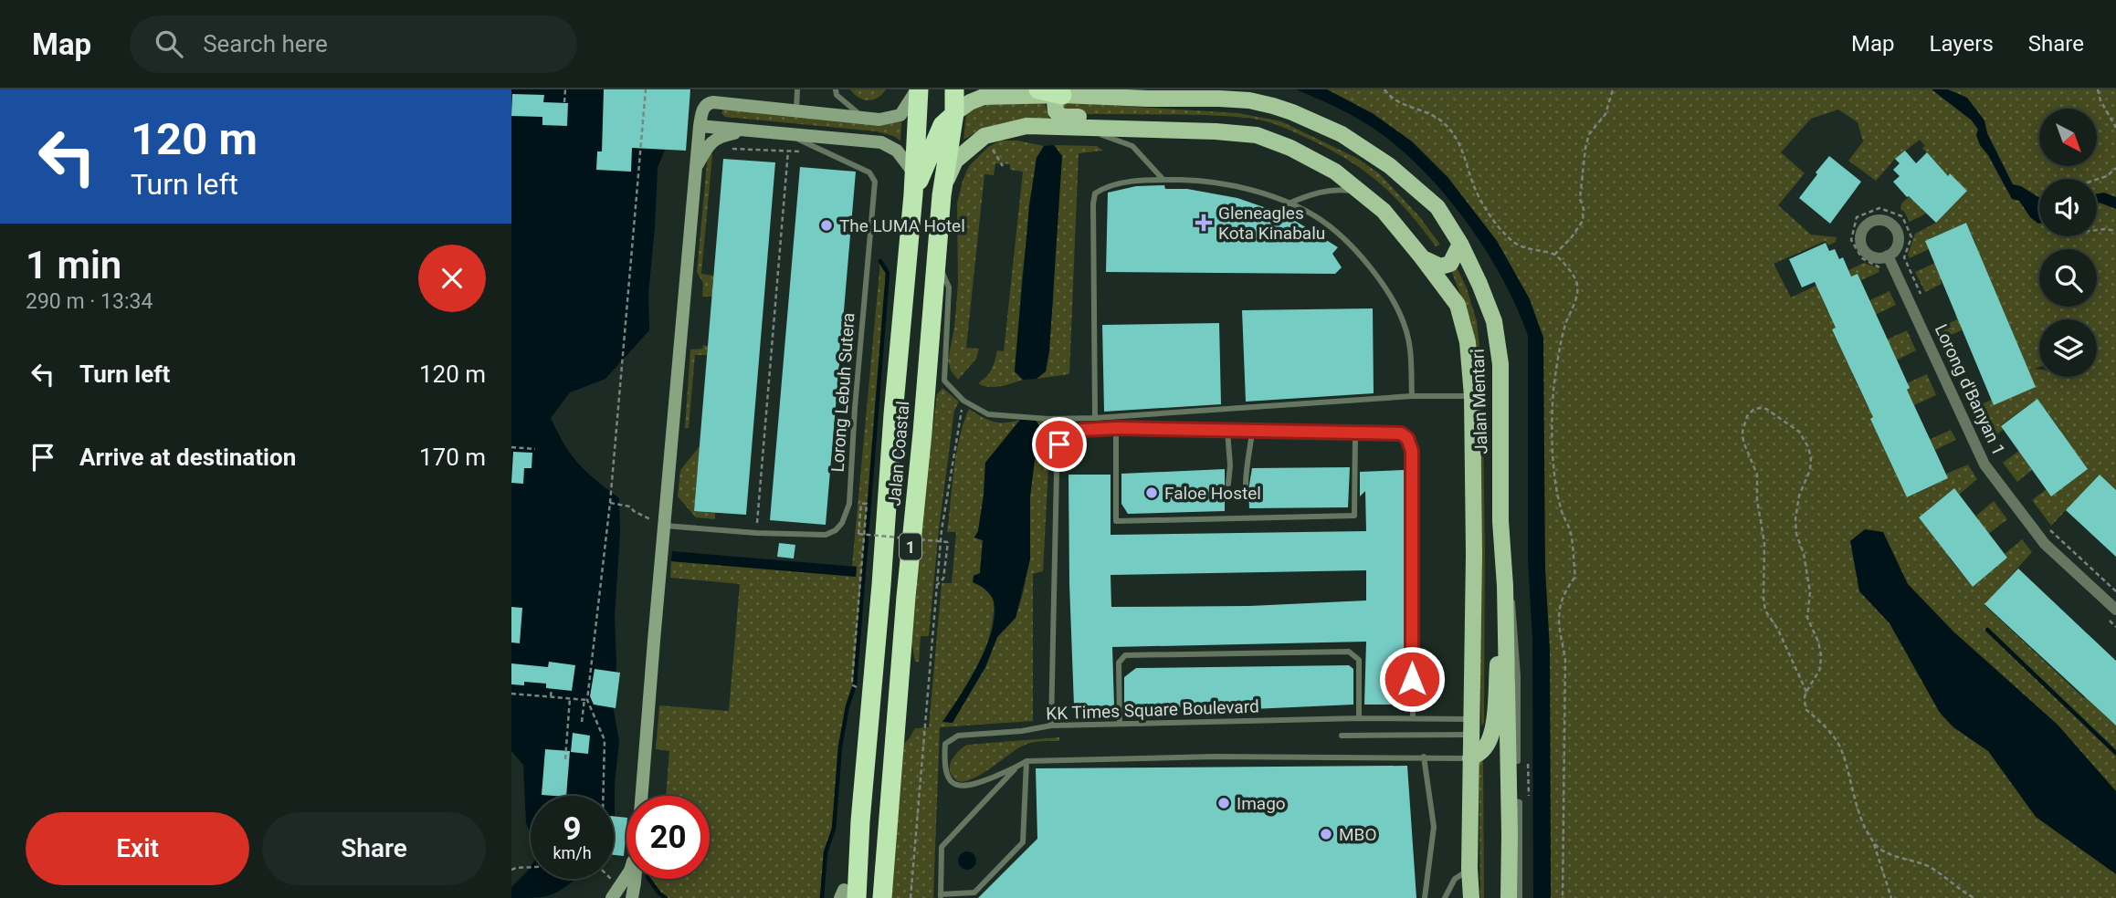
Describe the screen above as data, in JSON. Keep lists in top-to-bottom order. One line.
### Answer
{"streets":{"highway":["Jalan Coastal","1"],"main road":["Jalan Mentari"],"street":["Lorong d'Banyan 1"],"lane":["Lorong Lebuh Sutera","KK Times Square Boulevard"]},"crossings":[["Jalan Mentari","Jalan Coastal"],["Jalan Mentari","KK Times Square Boulevard"]],"places":{"health":["Gleneagles Kota Kinabalu"],"other":["The LUMA Hotel","Faloe Hostel","Imago","MBO"]},"north":"bottom right","page":{"header":"Map","search":"Search here","nav":["Map","Layers","Share"],"turn":["120 m","Turn left"],"heading":["1 min","290 m · 13:34"],"list":[{"name":"Turn left","value":"120 m"},{"name":"Arrive at destination","value":"170 m"}],"speed":"9 km/h","limit":"20","buttons":["Exit","Share"]}}
